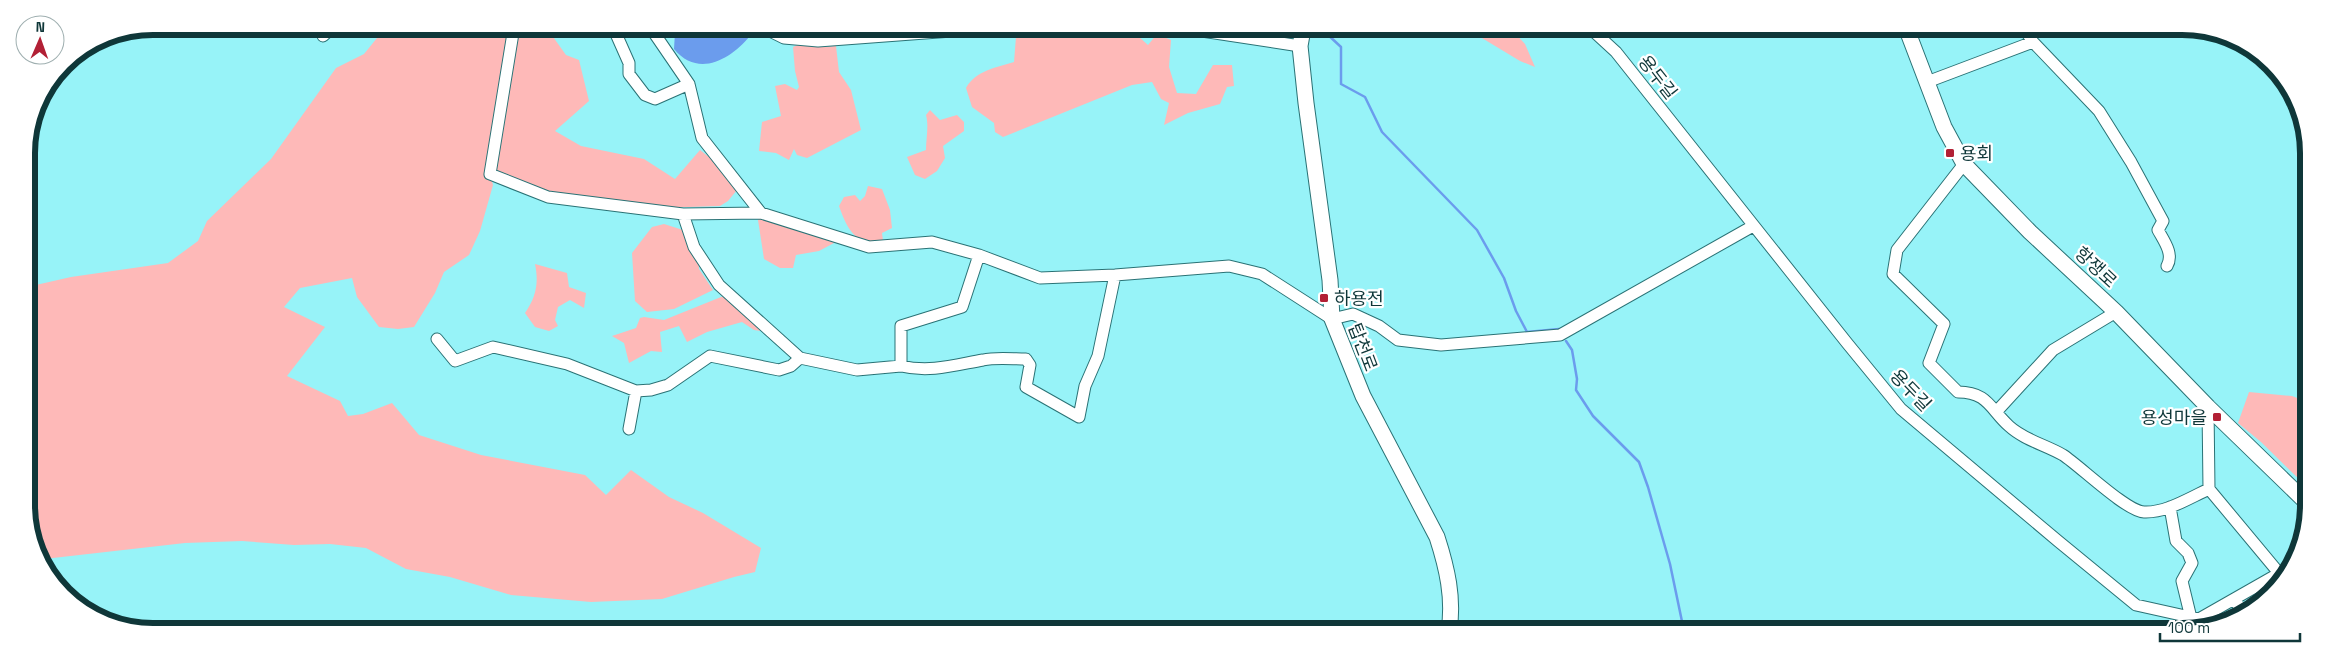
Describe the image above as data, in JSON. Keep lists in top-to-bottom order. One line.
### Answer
{"streets":{"street":["용두길","항쟁로","탑천로"]},"places":{"transit":["용회","하용전","용성마을"]},"scale_bar":"100 m","north":"top"}
